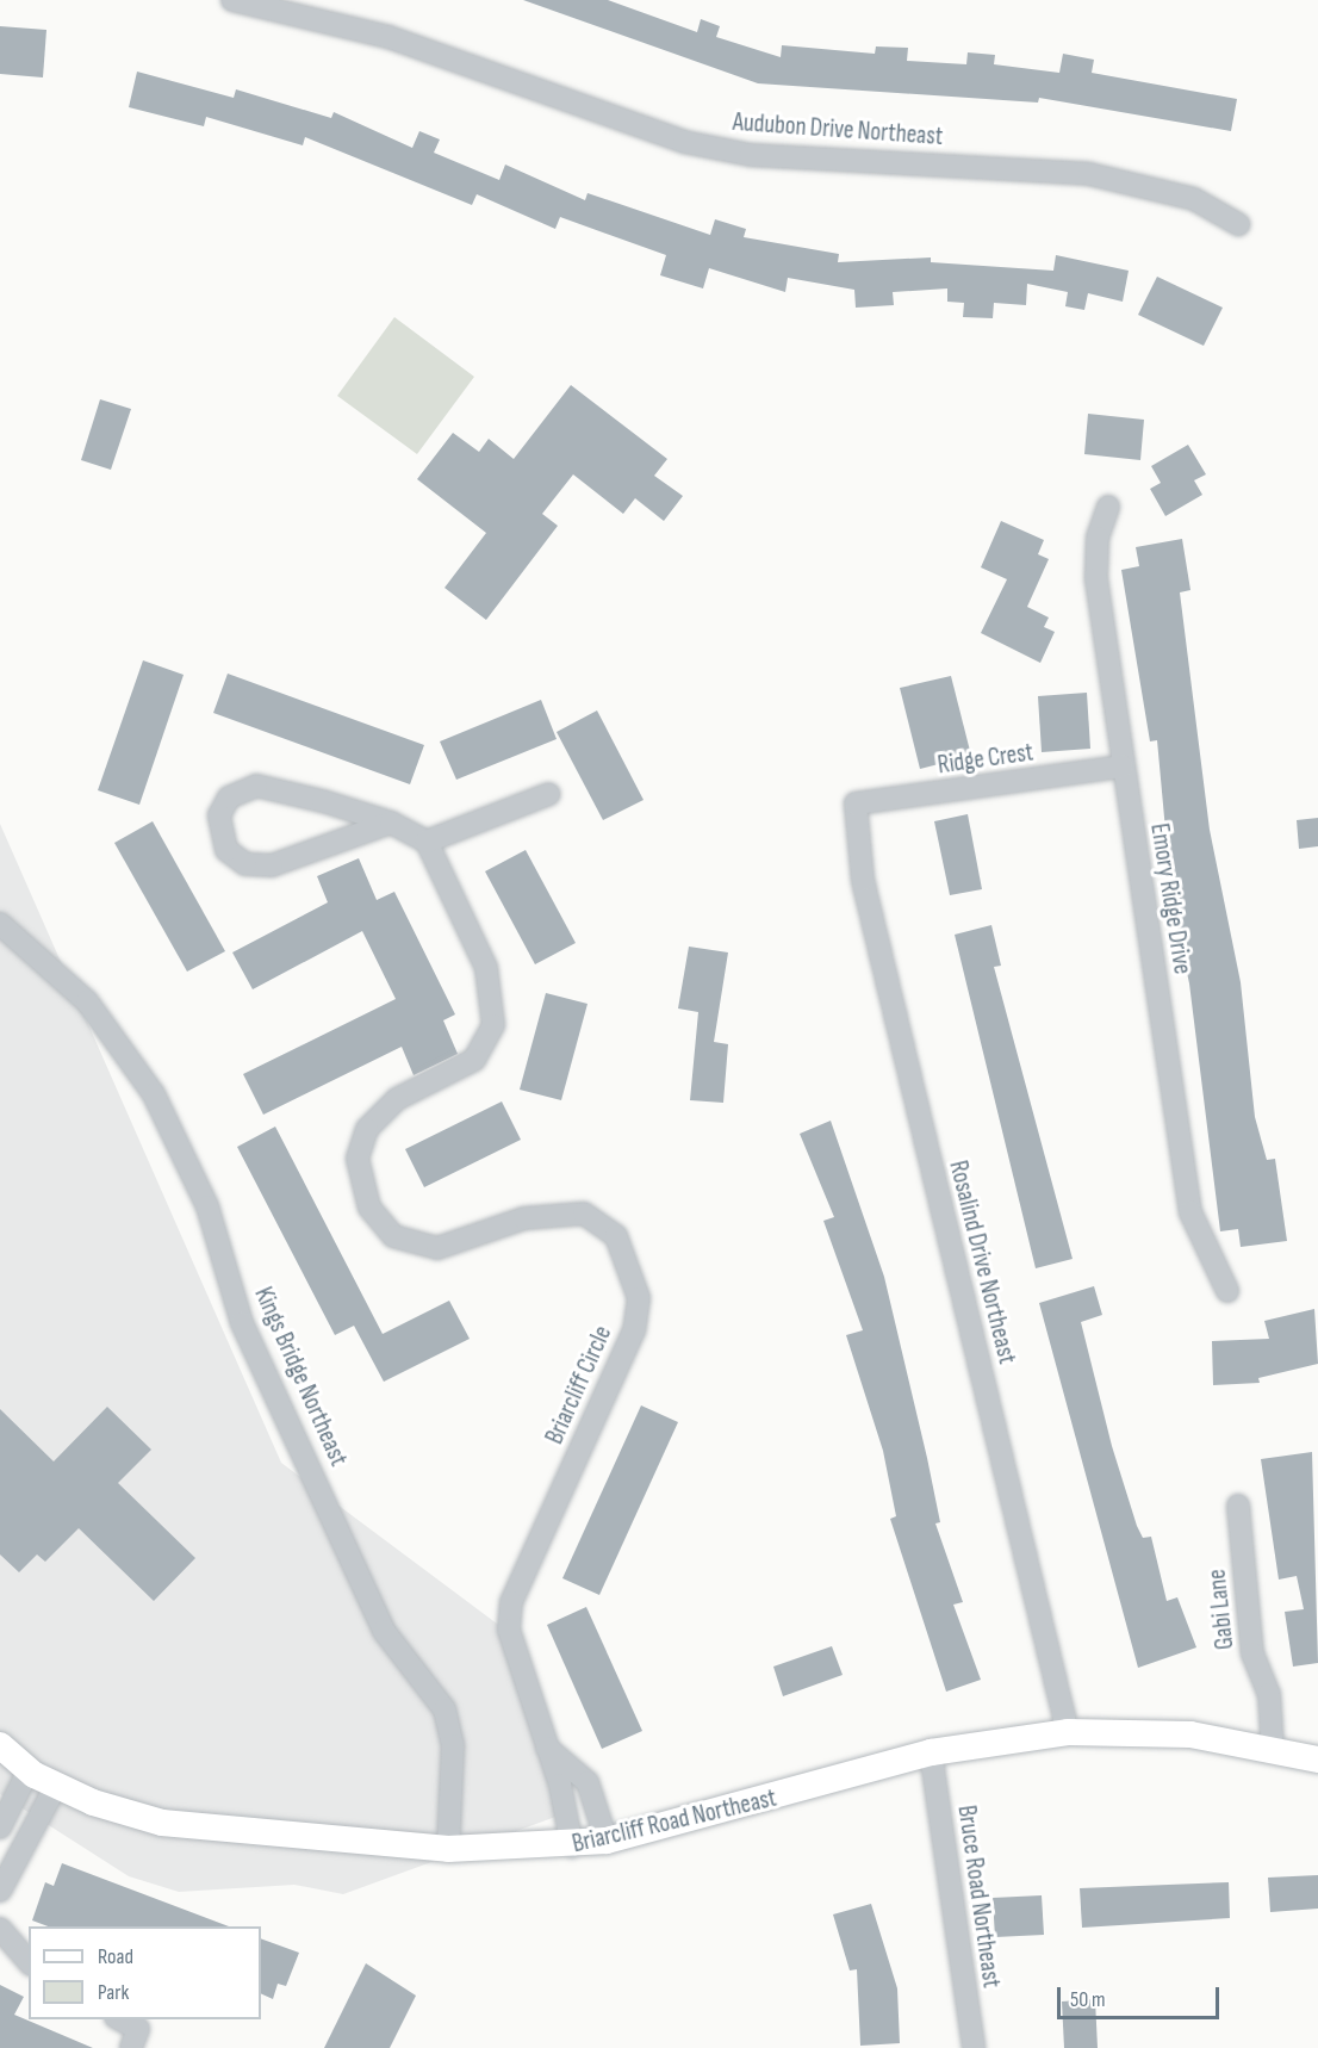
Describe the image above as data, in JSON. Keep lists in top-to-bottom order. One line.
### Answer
{"streets":{"main road":["Briarcliff Road Northeast"],"street":["Audubon Drive Northeast","Ridge Crest","Emory Ridge Drive","Rosalind Drive Northeast","Kings Bridge Northeast","Briarcliff Circle","Gabi Lane","Bruce Road Northeast"]},"crossings":[["Ridge Crest","Emory Ridge Drive"],["Ridge Crest","Rosalind Drive Northeast"],["Rosalind Drive Northeast","Briarcliff Road Northeast"],["Kings Bridge Northeast","Briarcliff Road Northeast"],["Briarcliff Circle","Briarcliff Road Northeast"],["Gabi Lane","Briarcliff Road Northeast"],["Briarcliff Road Northeast","Bruce Road Northeast"]],"legend":["Road","Park"],"scale_bar":"50 m"}
